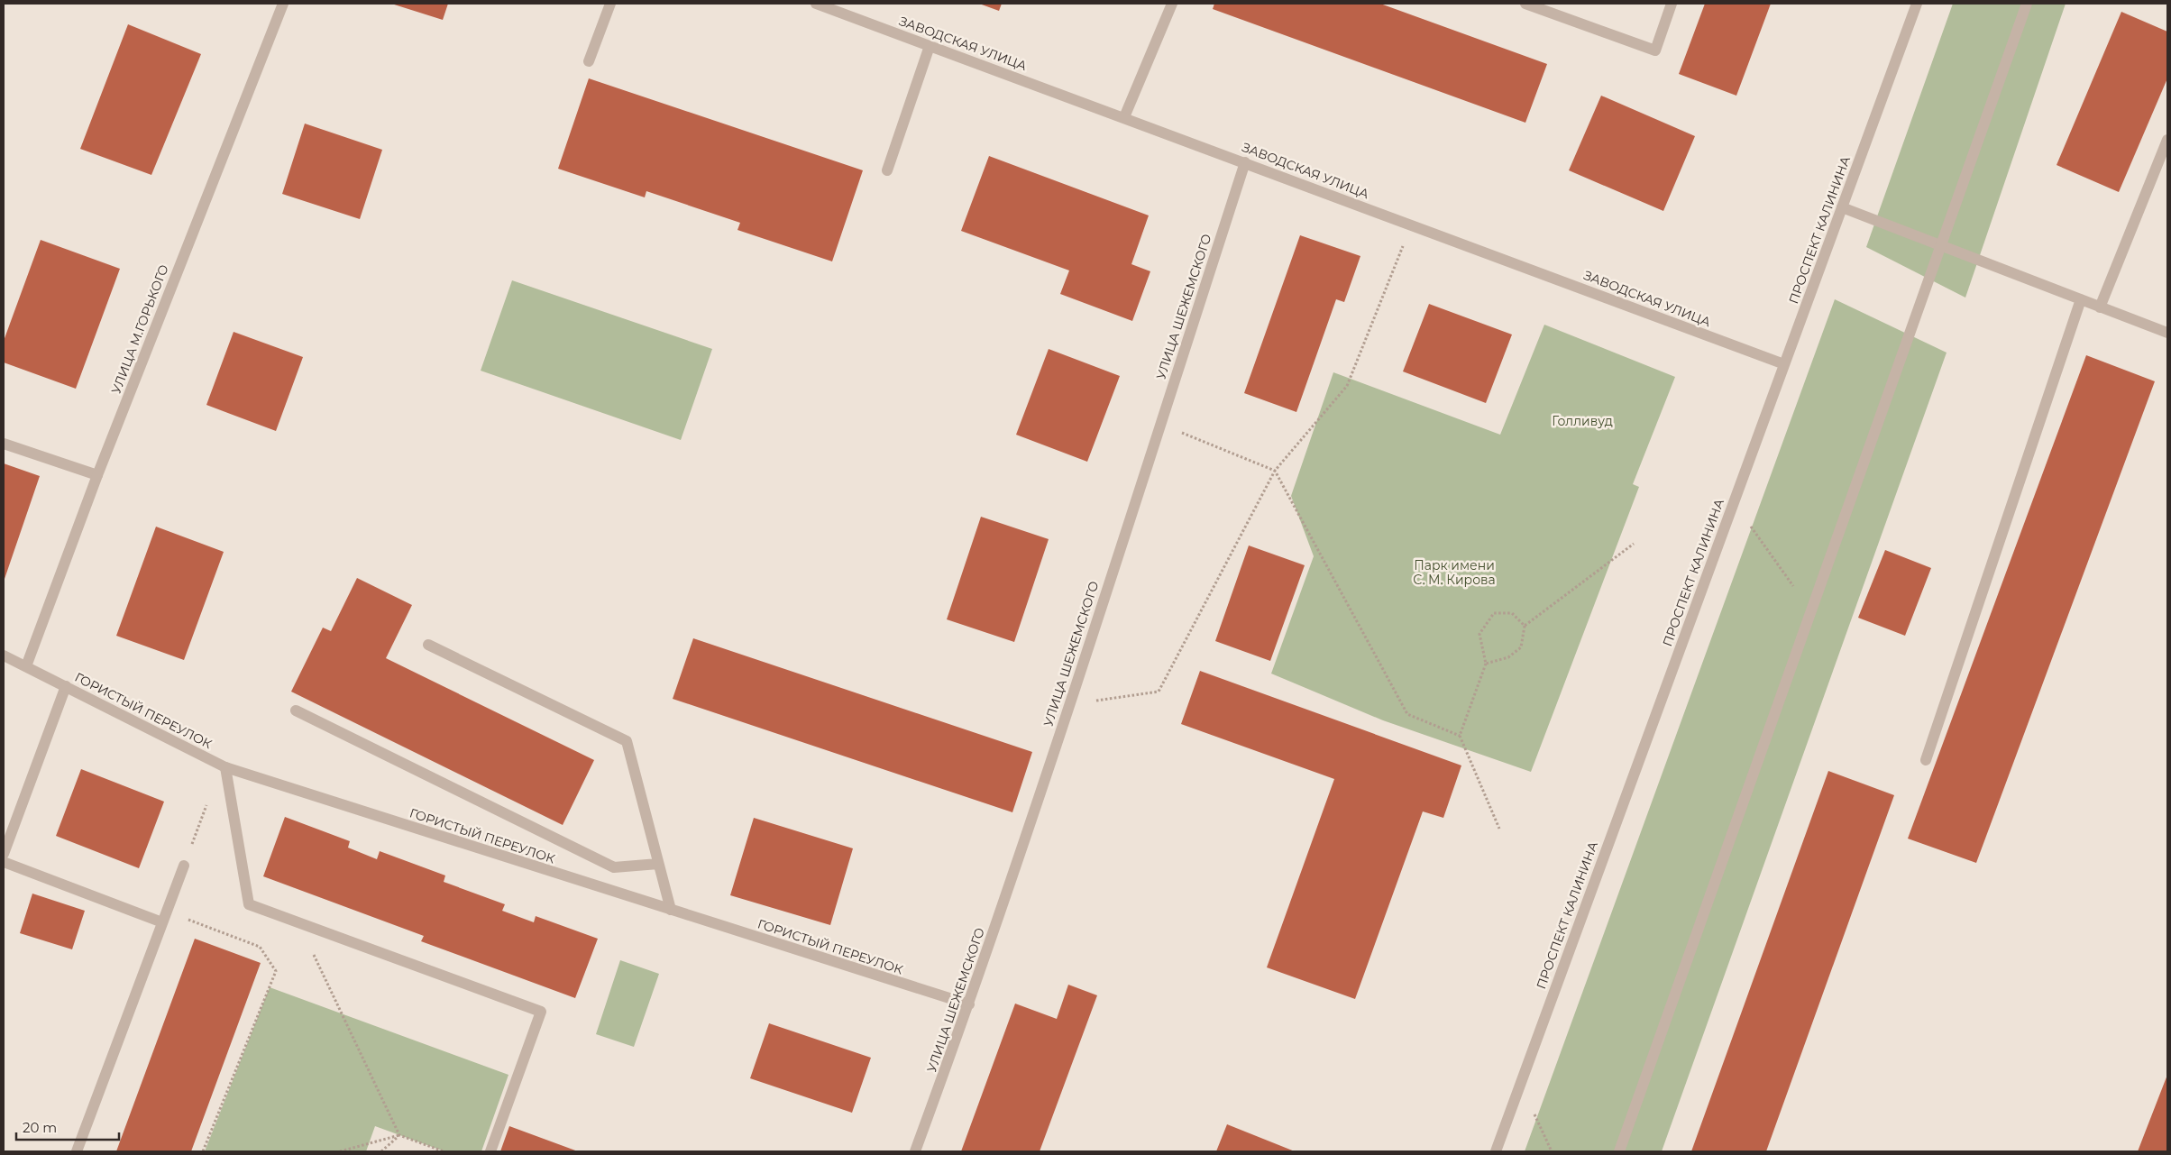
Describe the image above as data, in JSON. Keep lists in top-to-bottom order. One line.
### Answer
{"streets":{"street":["ЗАВОДСКАЯ УЛИЦА","ПРОСПЕКТ КАЛИНИНА","УЛИЦА ШЕЖЕМСКОГО","УЛИЦА М.ГОРЬКОГО","ГОРИСТЫЙ ПЕРЕУЛОК"]},"crossings":[["ЗАВОДСКАЯ УЛИЦА","ПРОСПЕКТ КАЛИНИНА"],["ЗАВОДСКАЯ УЛИЦА","УЛИЦА ШЕЖЕМСКОГО"],["УЛИЦА ШЕЖЕМСКОГО","ГОРИСТЫЙ ПЕРЕУЛОК"],["УЛИЦА М.ГОРЬКОГО","ГОРИСТЫЙ ПЕРЕУЛОК"]],"parks":["Голливуд","Парк имени С. М. Кирова"],"scale_bar":"20 m"}
